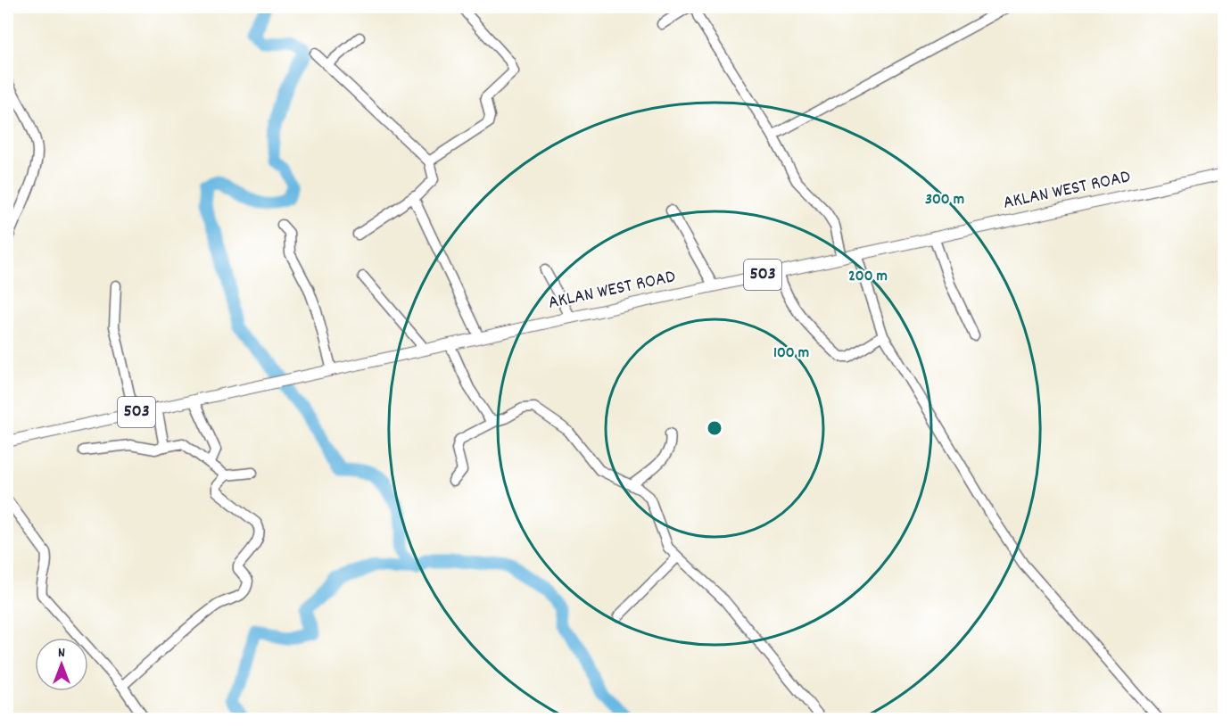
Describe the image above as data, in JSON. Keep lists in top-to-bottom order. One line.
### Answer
{"streets":{"main road":["AKLAN WEST ROAD","503"]},"north":"top","rings":["300 m","200 m","100 m"]}
